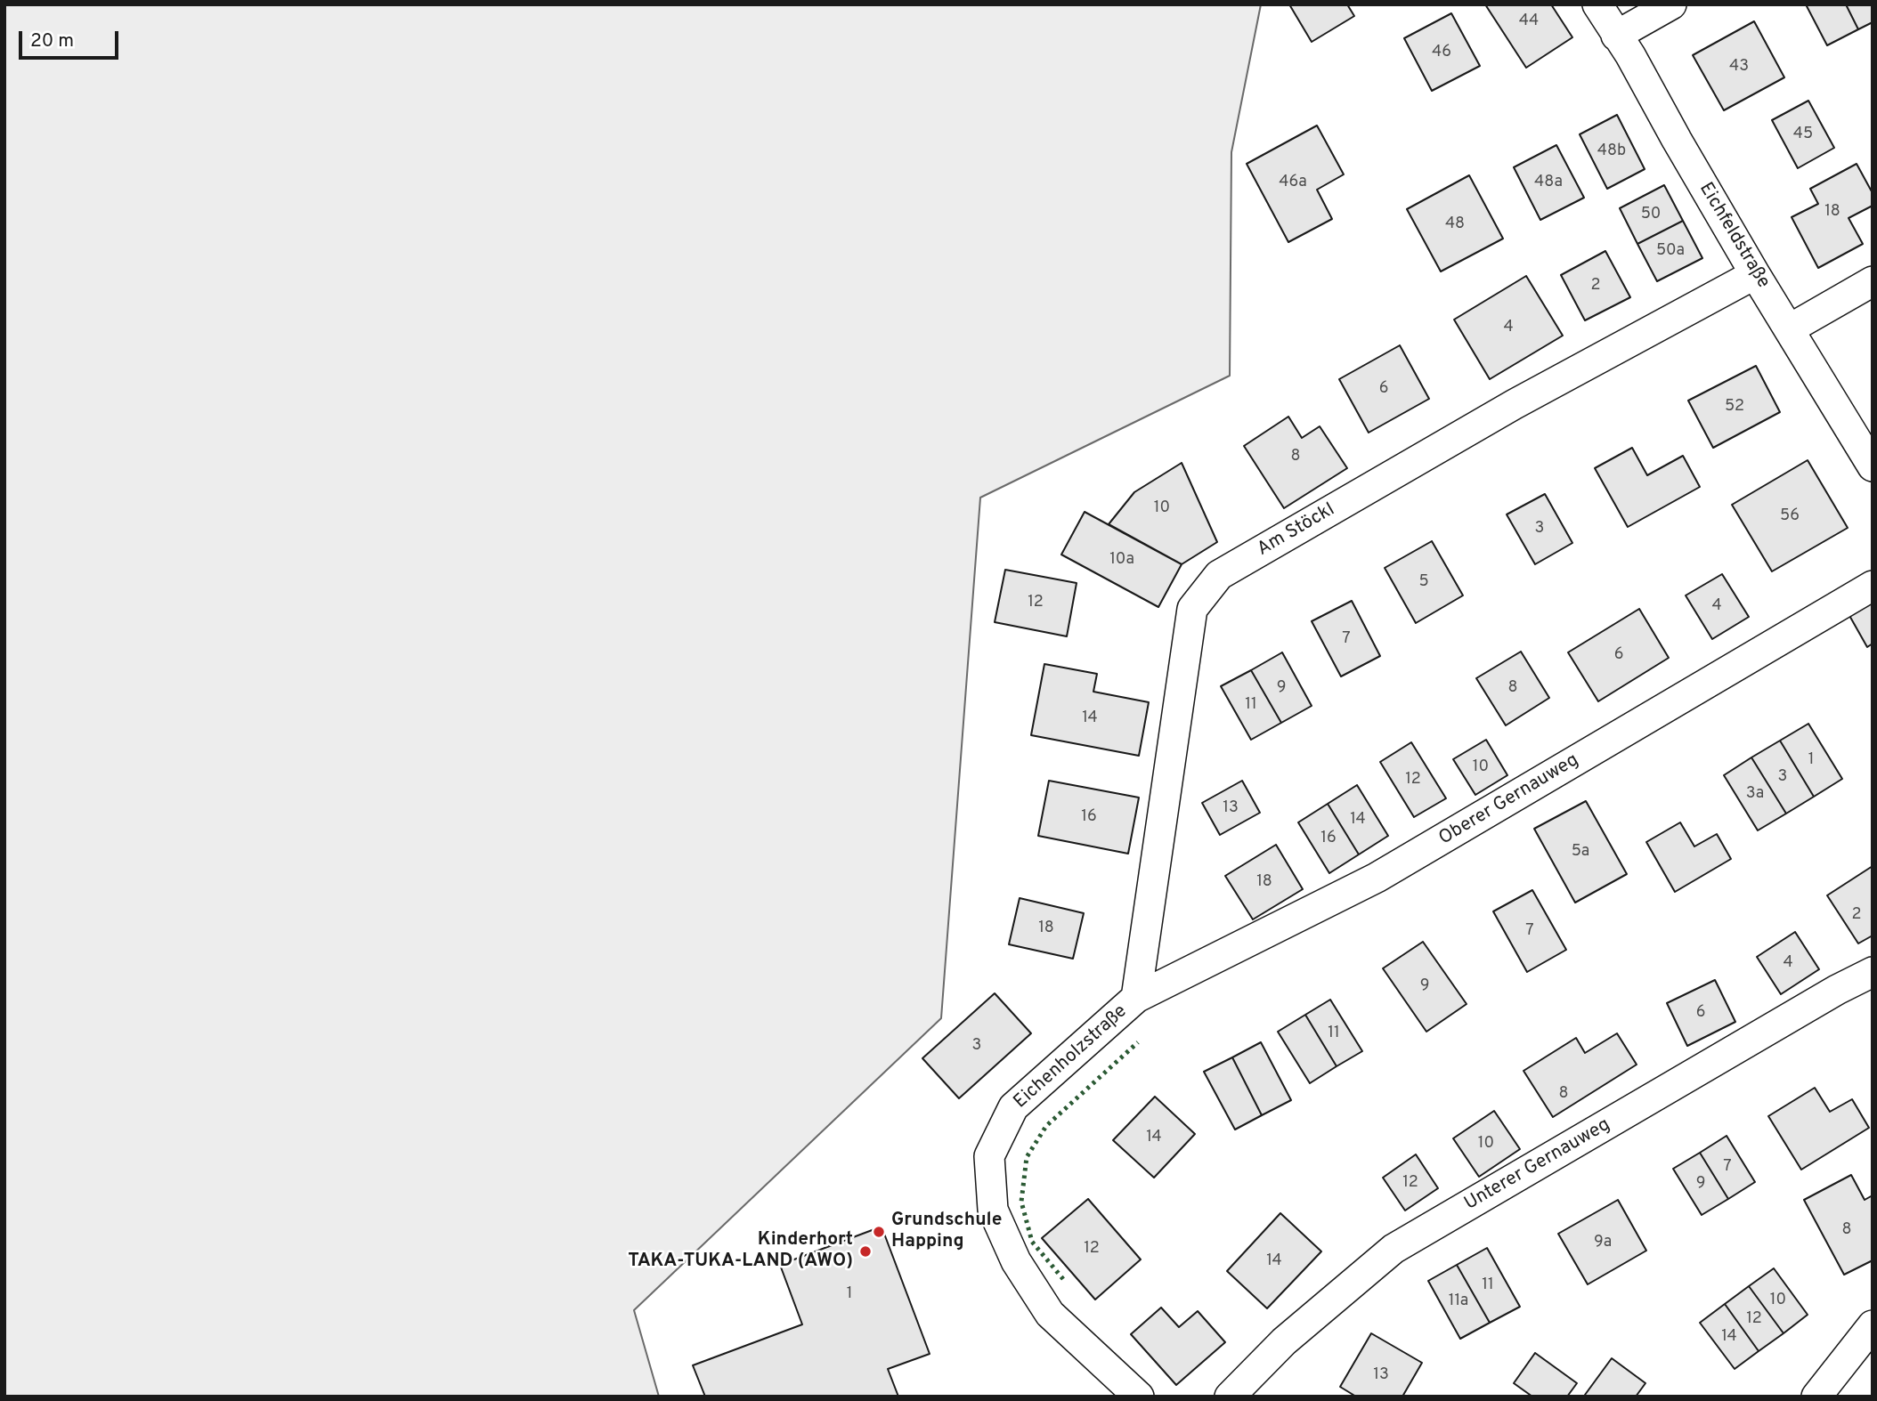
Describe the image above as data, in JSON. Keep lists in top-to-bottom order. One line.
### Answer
{"streets":{"street":["Eichfeldstraße","Am Stöckl","Oberer Gernauweg","Eichenholzstraße","Unterer Gernauweg"]},"crossings":[["Eichfeldstraße","Am Stöckl"],["Am Stöckl","Oberer Gernauweg"],["Am Stöckl","Eichenholzstraße"],["Oberer Gernauweg","Eichenholzstraße"]],"places":["Grundschule Happing","Kinderhort TAKA-TUKA-LAND (AWO)"],"house_numbers":["44","46","43","45","48b","46a","48a","18","50","48","50a","2","4","6","52","8","10","56","3","10a","5","12","4","7","6","9","8","11","14","1","10","3","12","3a","13","16","14","16","5a","18","2","18","7","4","9","6","11","3","8","14","10","7","12","9","8","9a","12","14","11","1","10","11a","12","14","13"],"scale_bar":"20 m"}
